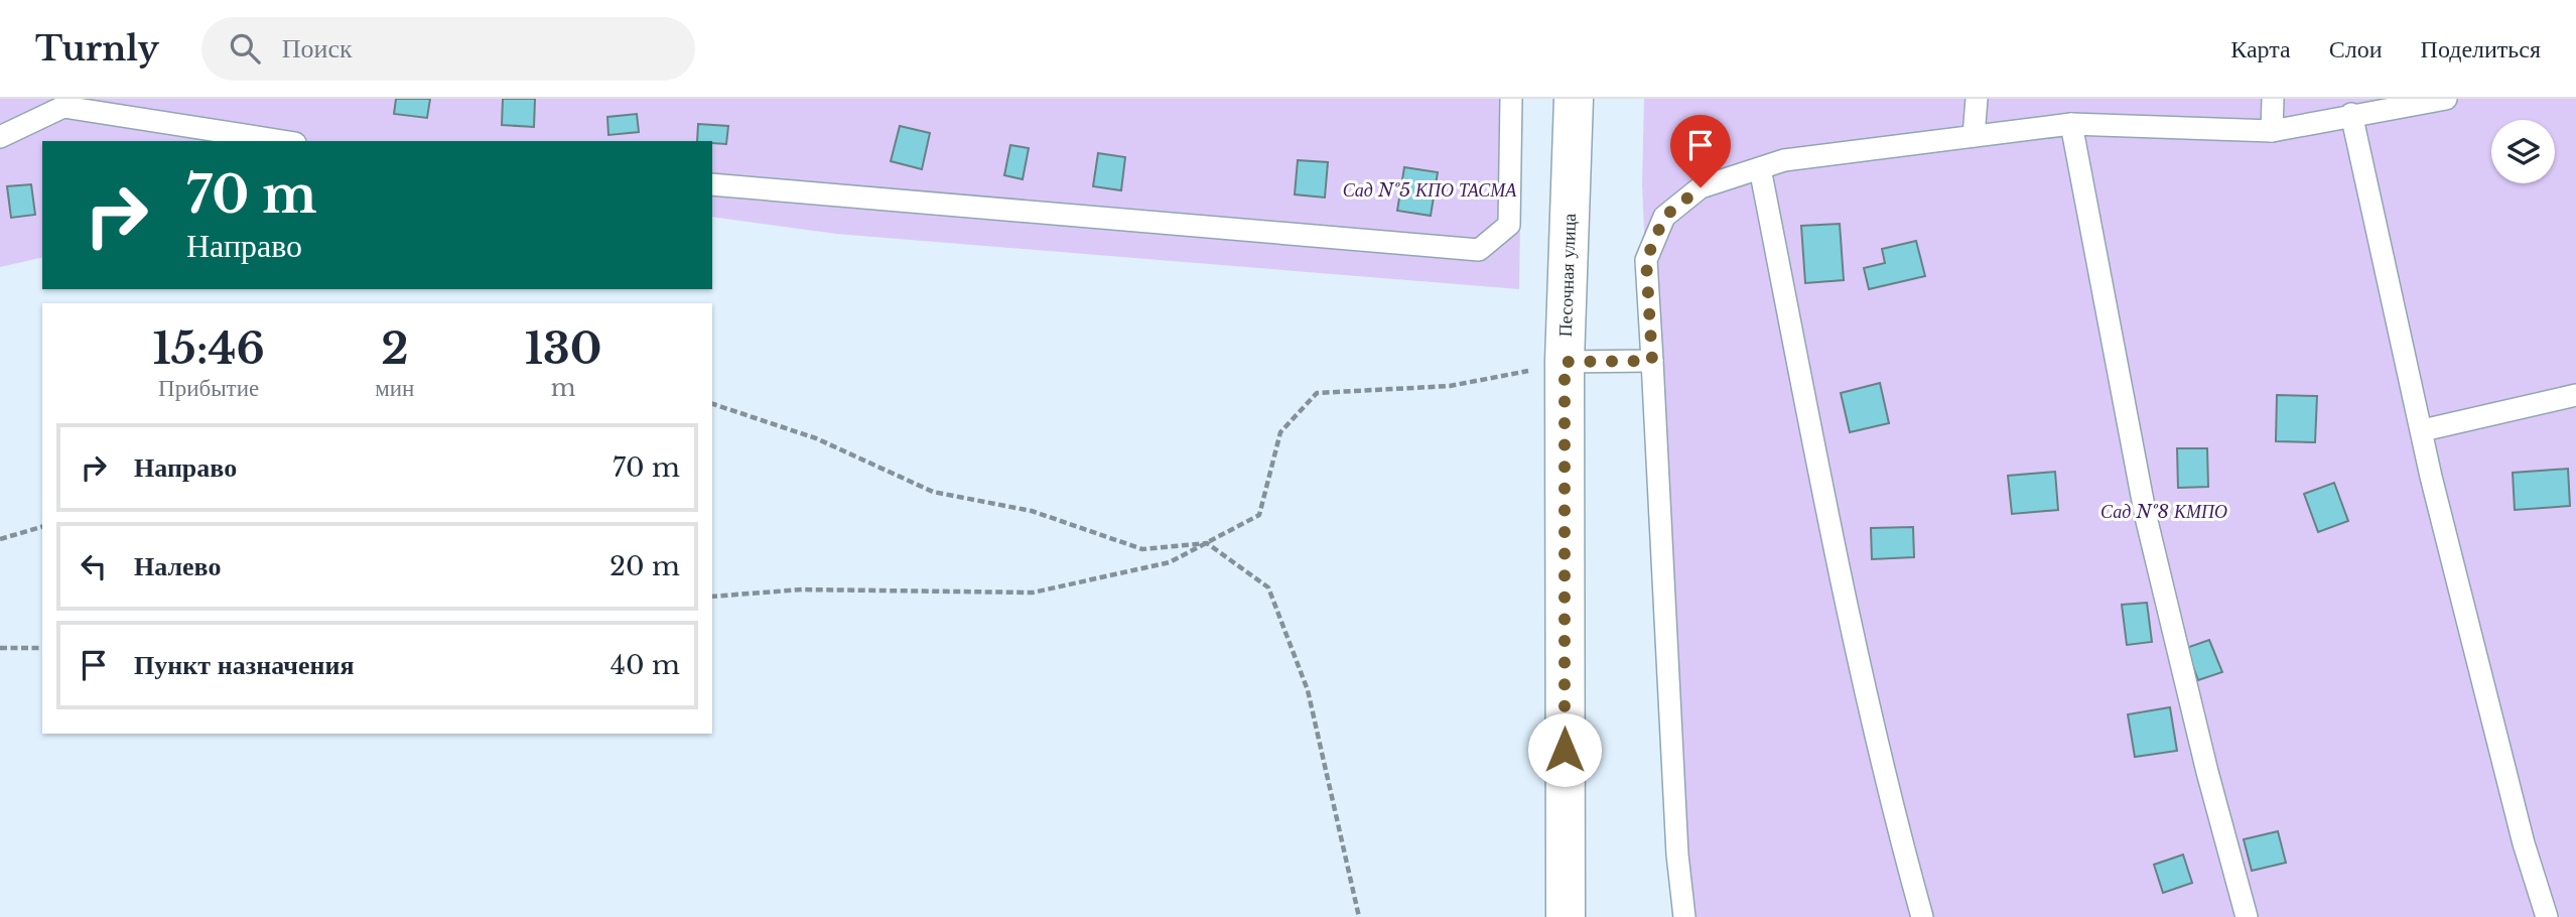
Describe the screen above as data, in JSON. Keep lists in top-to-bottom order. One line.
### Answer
{"streets":{"main road":["Песочная улица"]},"parks":["Сад №5 КПО ТАСМА","Сад №8 КМПО"],"page":{"header":"Turnly","search":"Поиск","nav":["Карта","Слои","Поделиться"],"turn":["70 m","Направо"],"eta":["15:46","Прибытие","2","мин","130","m"],"list":[{"name":"Направо","value":"70 m"},{"name":"Налево","value":"20 m"},{"name":"Пункт назначения","value":"40 m"}]}}
